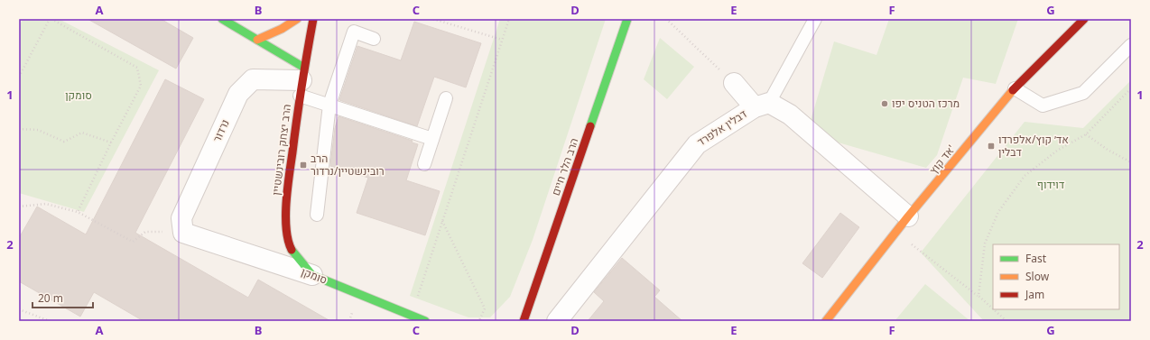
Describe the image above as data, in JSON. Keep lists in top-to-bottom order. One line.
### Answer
{"streets":{"main road":["הרב יצחק רובינשטיין","אד קוץ'","הרב הלר חיים","סומקן"],"street":["דבלין אלפרד","נרדור"]},"crossings":[["נרדור","הרב יצחק רובינשטיין"],["נרדור","סומקן"],["הרב יצחק רובינשטיין","סומקן"]],"parks":["סומקן","דוידוף"],"places":{"other":["מרכז הטניס יפו"],"transit":["אד׳ קוץ/אלפרדו דבלין","הרב רובינשטיין/נרדור"]},"legend":["Fast","Slow","Jam"],"scale_bar":"20 m","grid":{"columns":["A","B","C","D","E","F","G"],"rows":["1","2"]}}
